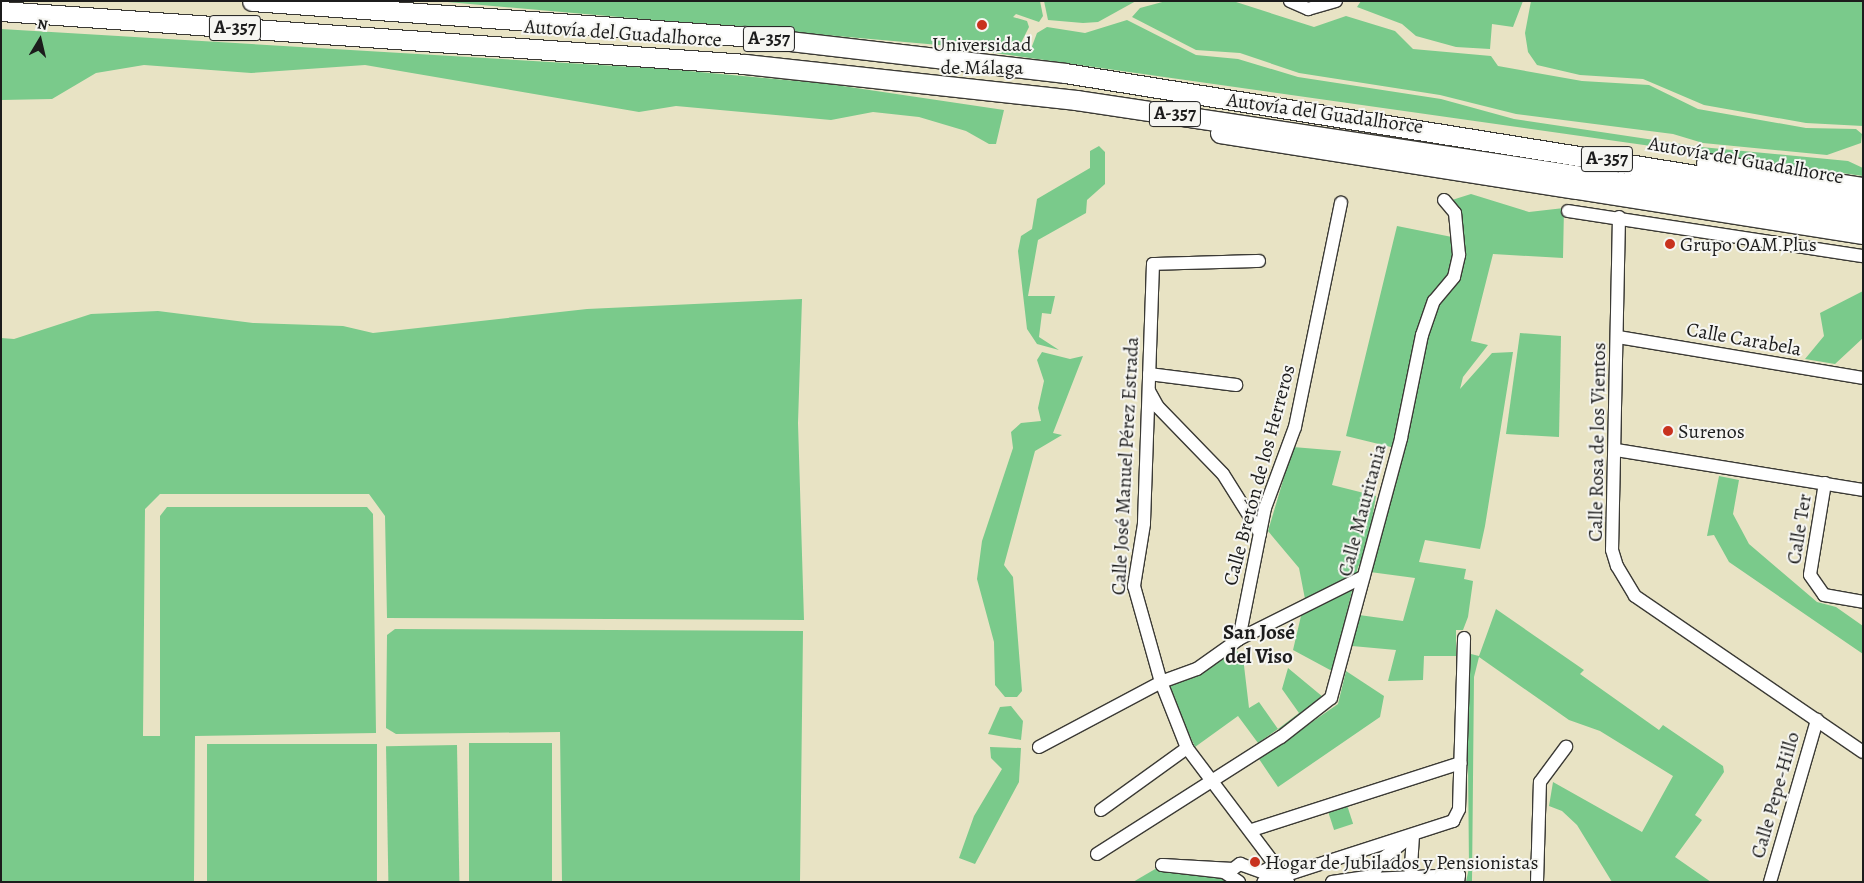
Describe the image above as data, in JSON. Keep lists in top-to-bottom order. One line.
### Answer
{"streets":{"highway":["A-357","Autovía del Guadalhorce"],"street":["Calle Carabela","Calle Rosa de los Vientos","Calle José Manuel Pérez Estrada","Calle Bretón de los Herreros","Calle Mauritania","Calle Ter","Calle Pepe-Hillo"]},"crossings":[["Calle Carabela","Calle Rosa de los Vientos"],["Calle Rosa de los Vientos","Calle Pepe-Hillo"],["Calle José Manuel Pérez Estrada","Calle Mauritania"]],"districts":["San José del Viso"],"places":["Universidad de Málaga","Grupo OAM Plus","Surenos","Hogar de Jubilados y Pensionistas"],"north":"top"}
